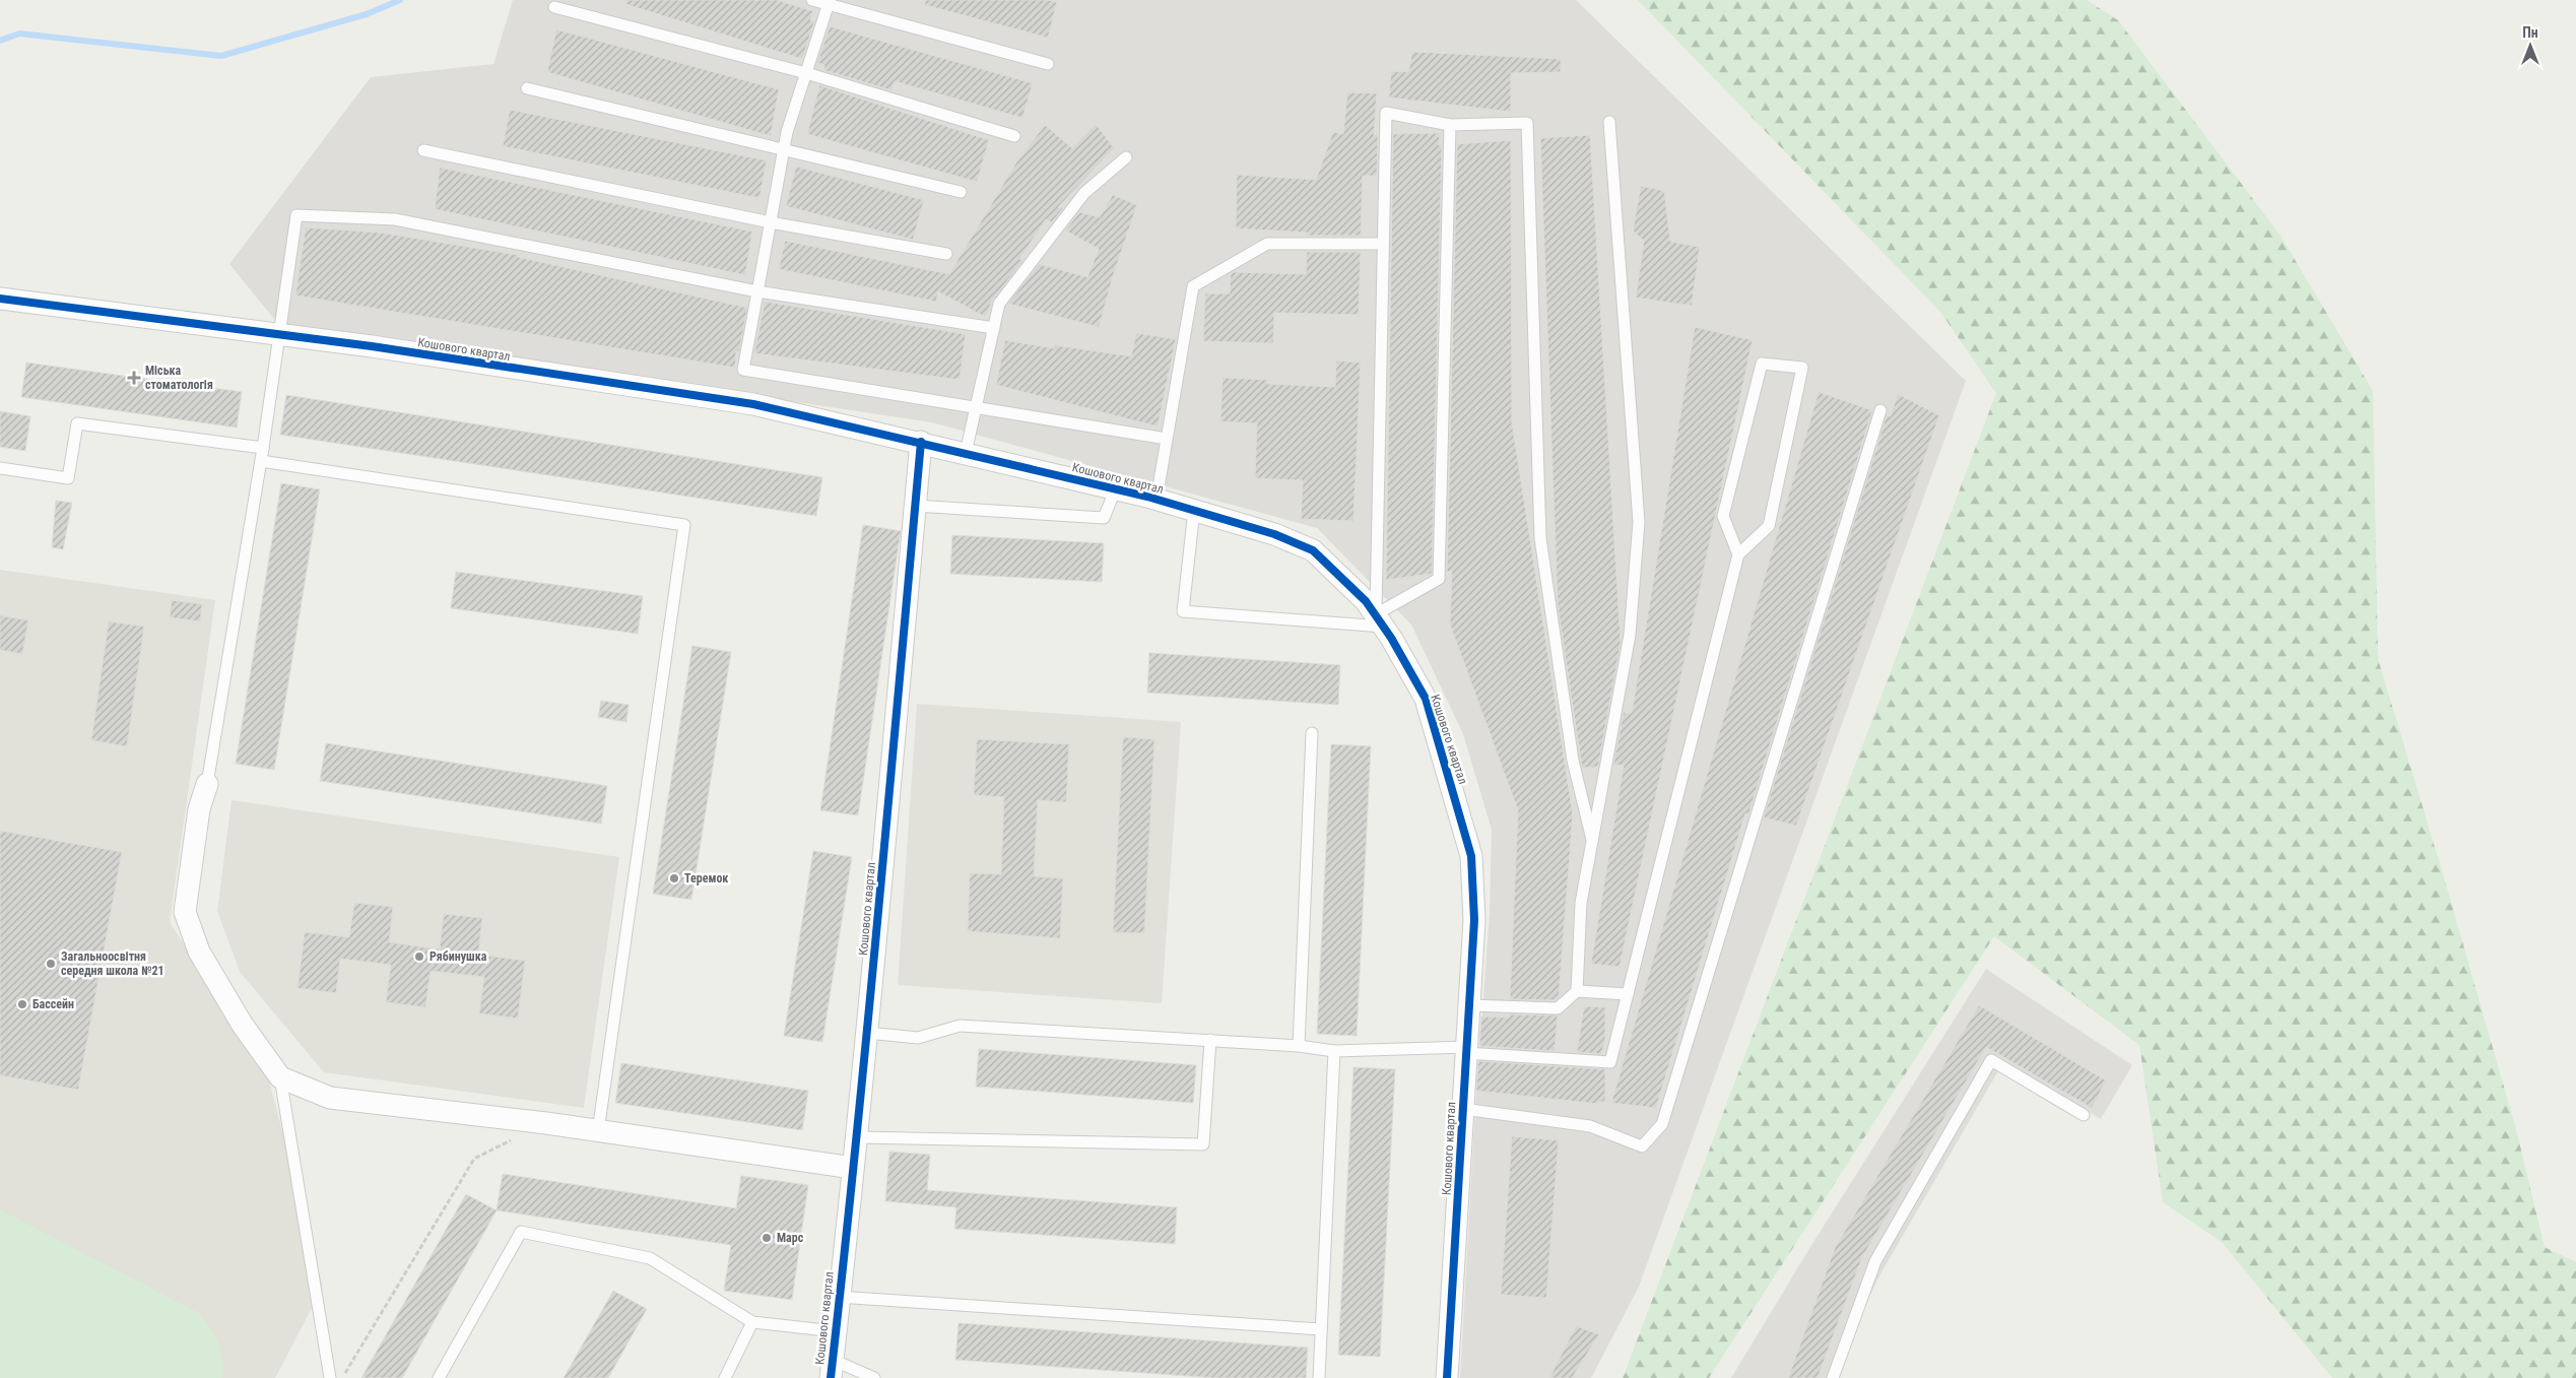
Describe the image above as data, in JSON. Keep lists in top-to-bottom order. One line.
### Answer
{"streets":{"street":["Кошового квартал"]},"places":{"health":["Міська стоматологія"],"other":["Теремок","Рябинушка","Загальноосвітня середня школа №21","Бассейн","Марс"]},"north":"top"}
